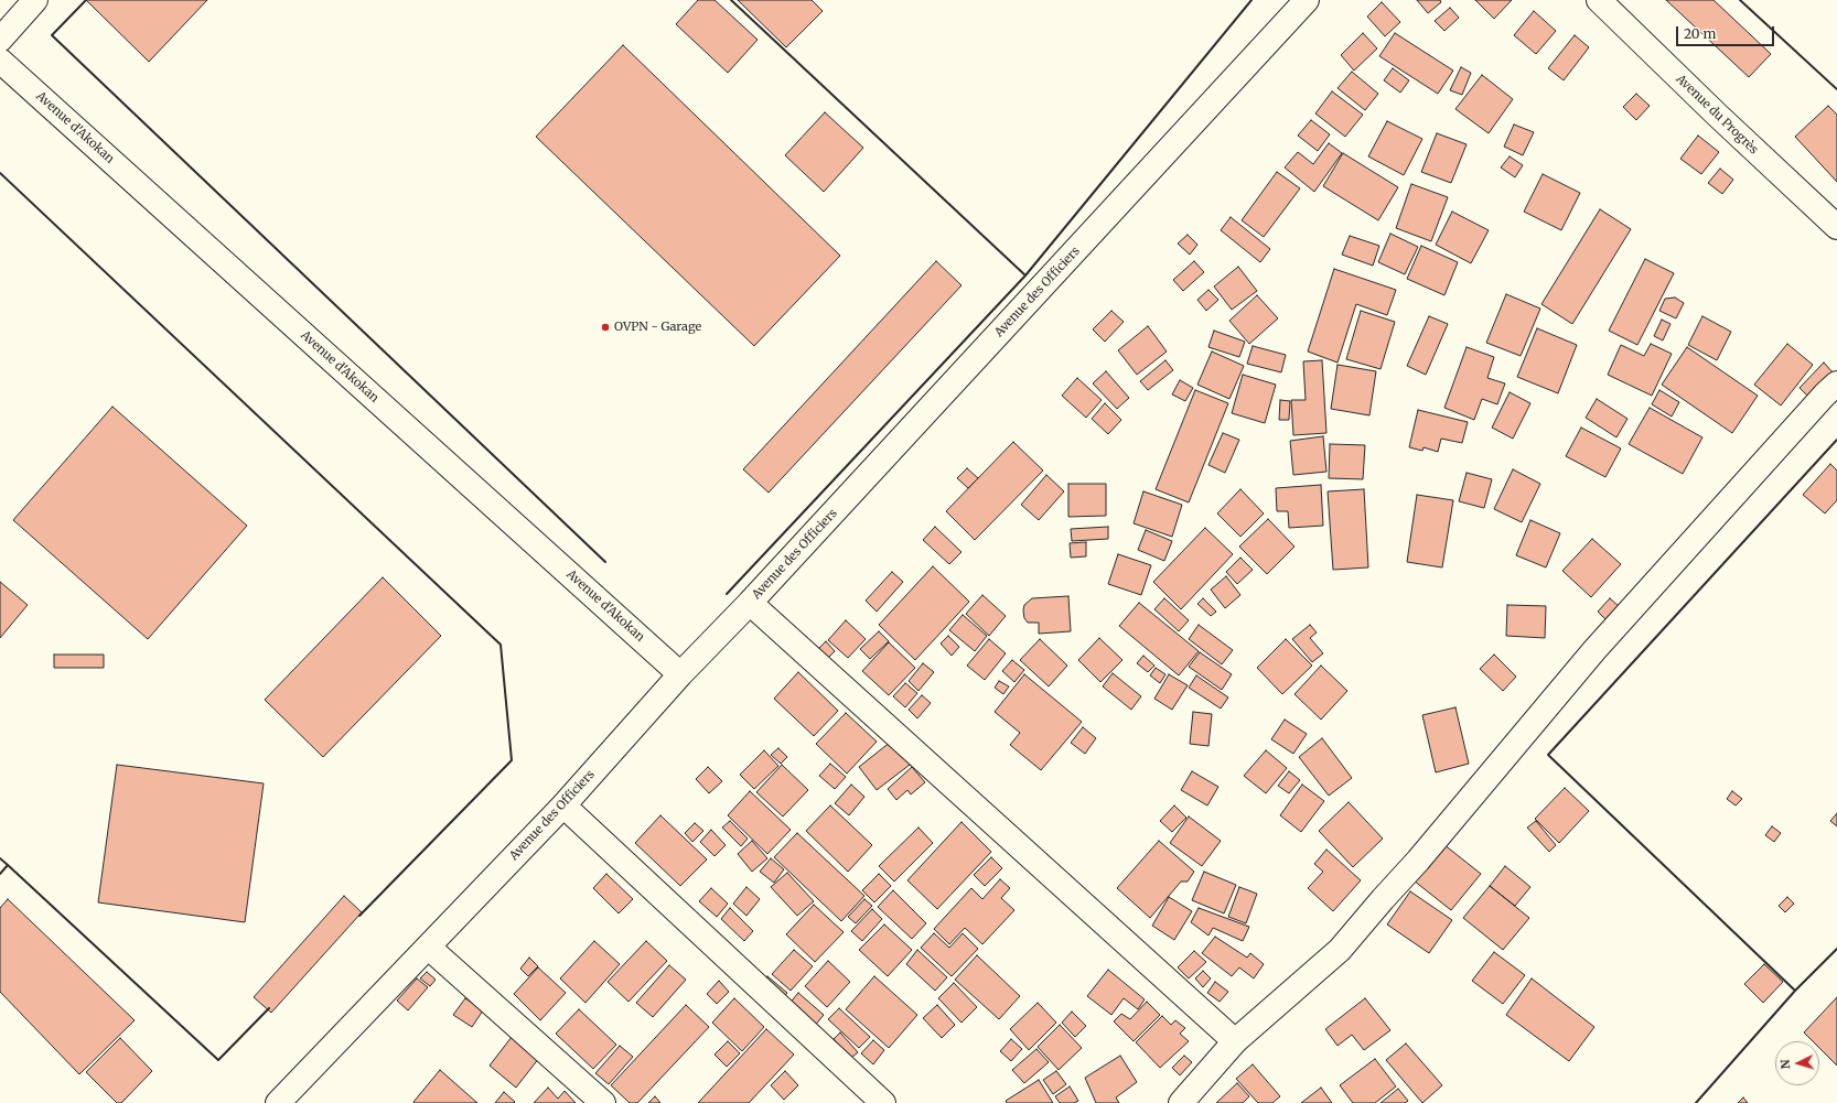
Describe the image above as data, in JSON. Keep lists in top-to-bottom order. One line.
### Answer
{"streets":{"street":["Avenue du Progrès","Avenue d'Akokan","Avenue des Officiers"]},"crossings":[["Avenue d'Akokan","Avenue des Officiers"]],"places":["OVPN - Garage"],"scale_bar":"20 m","north":"left"}
